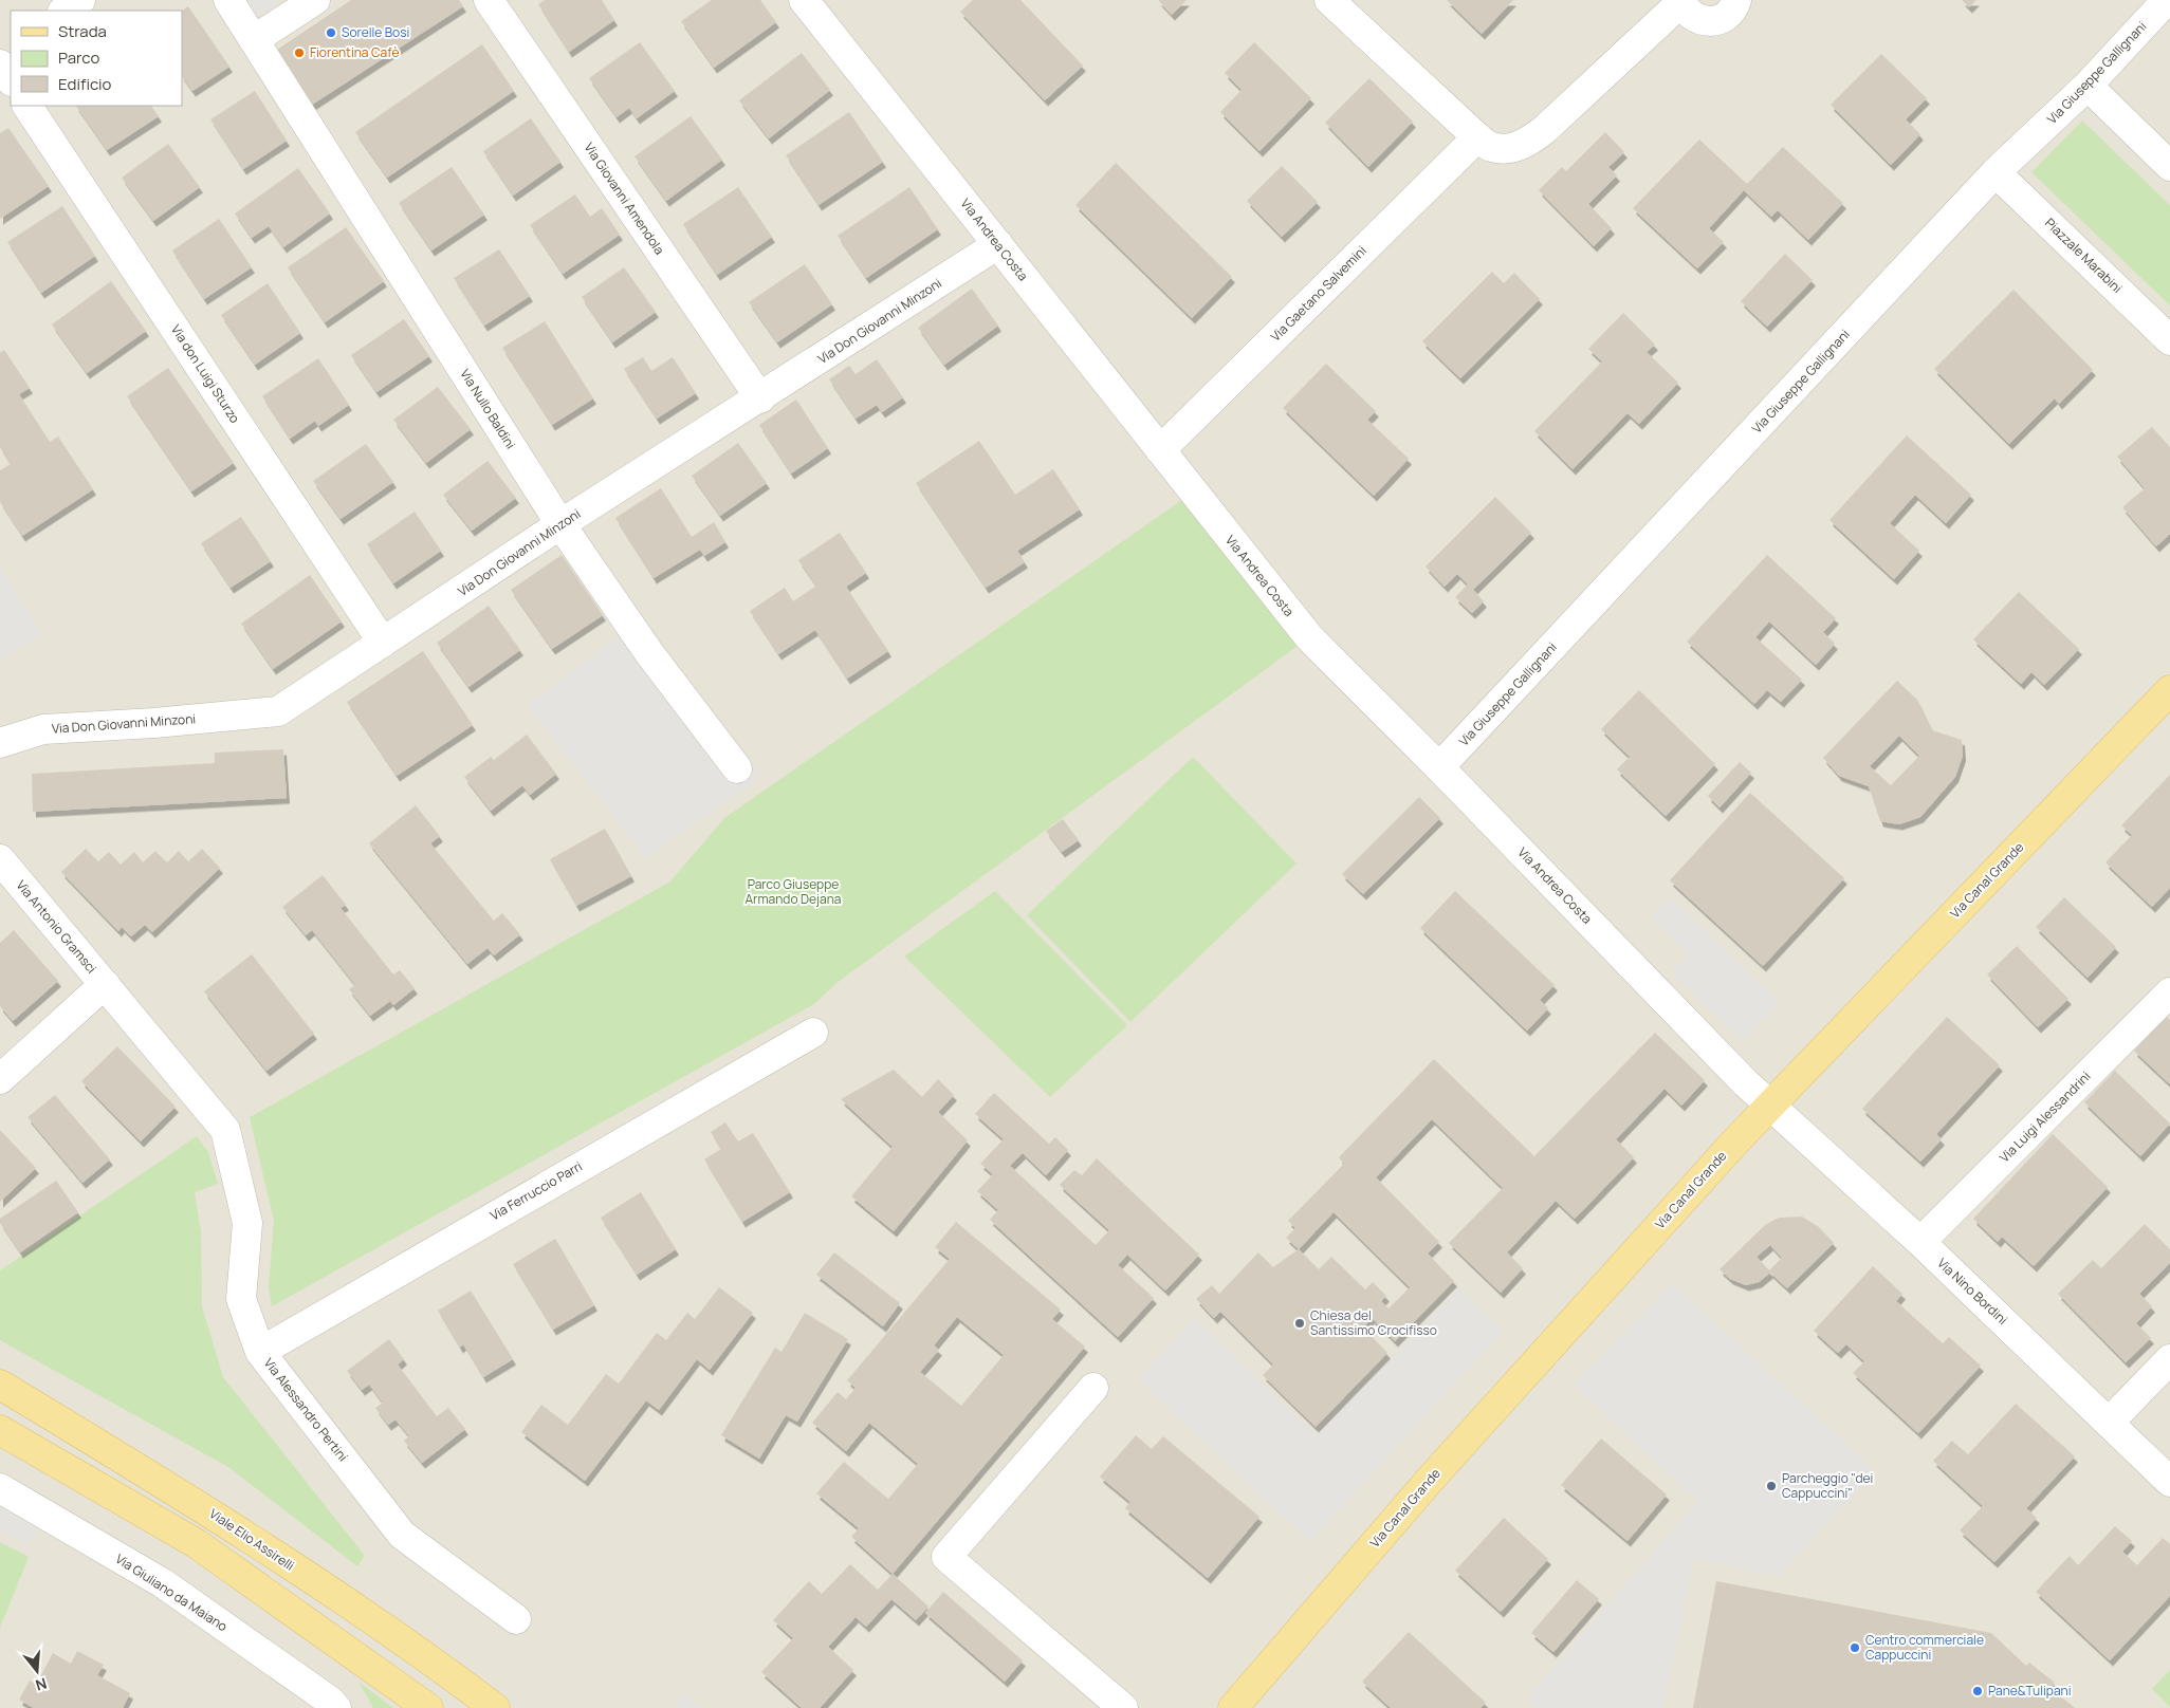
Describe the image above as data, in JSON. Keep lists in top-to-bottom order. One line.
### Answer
{"streets":{"main road":["Via Canal Grande","Viale Elio Assirelli"],"street":["Via Giuseppe Gallignani","Via Giovanni Amendola","Via Andrea Costa","Piazzale Marabini","Via Gaetano Salvemini","Via Don Giovanni Minzoni","Via don Luigi Sturzo","Via Nullo Baldini","Via Antonio Gramsci","Via Luigi Alessandrini","Via Ferruccio Parri","Via Nino Bordini","Via Alessandro Pertini","Via Giuliano da Maiano"]},"crossings":[["Via Giuseppe Gallignani","Via Andrea Costa"],["Via Giuseppe Gallignani","Piazzale Marabini"],["Via Giovanni Amendola","Via Don Giovanni Minzoni"],["Via Andrea Costa","Via Gaetano Salvemini"],["Via Andrea Costa","Via Don Giovanni Minzoni"],["Via Andrea Costa","Via Canal Grande"],["Via Andrea Costa","Via Nino Bordini"],["Via Don Giovanni Minzoni","Via don Luigi Sturzo"],["Via Don Giovanni Minzoni","Via Nullo Baldini"],["Via Canal Grande","Via Nino Bordini"],["Via Antonio Gramsci","Via Alessandro Pertini"],["Via Luigi Alessandrini","Via Nino Bordini"],["Via Ferruccio Parri","Via Alessandro Pertini"]],"parks":["Parco Giuseppe Armando Dejana"],"places":["Sorelle Bosi","Fiorentina Cafè","Chiesa del Santissimo Crocifisso","Parcheggio \"dei Cappuccini\"","Centro commerciale Cappuccini","Pane&Tulipani"],"legend":["Strada","Parco","Edificio"],"north":"bottom"}
